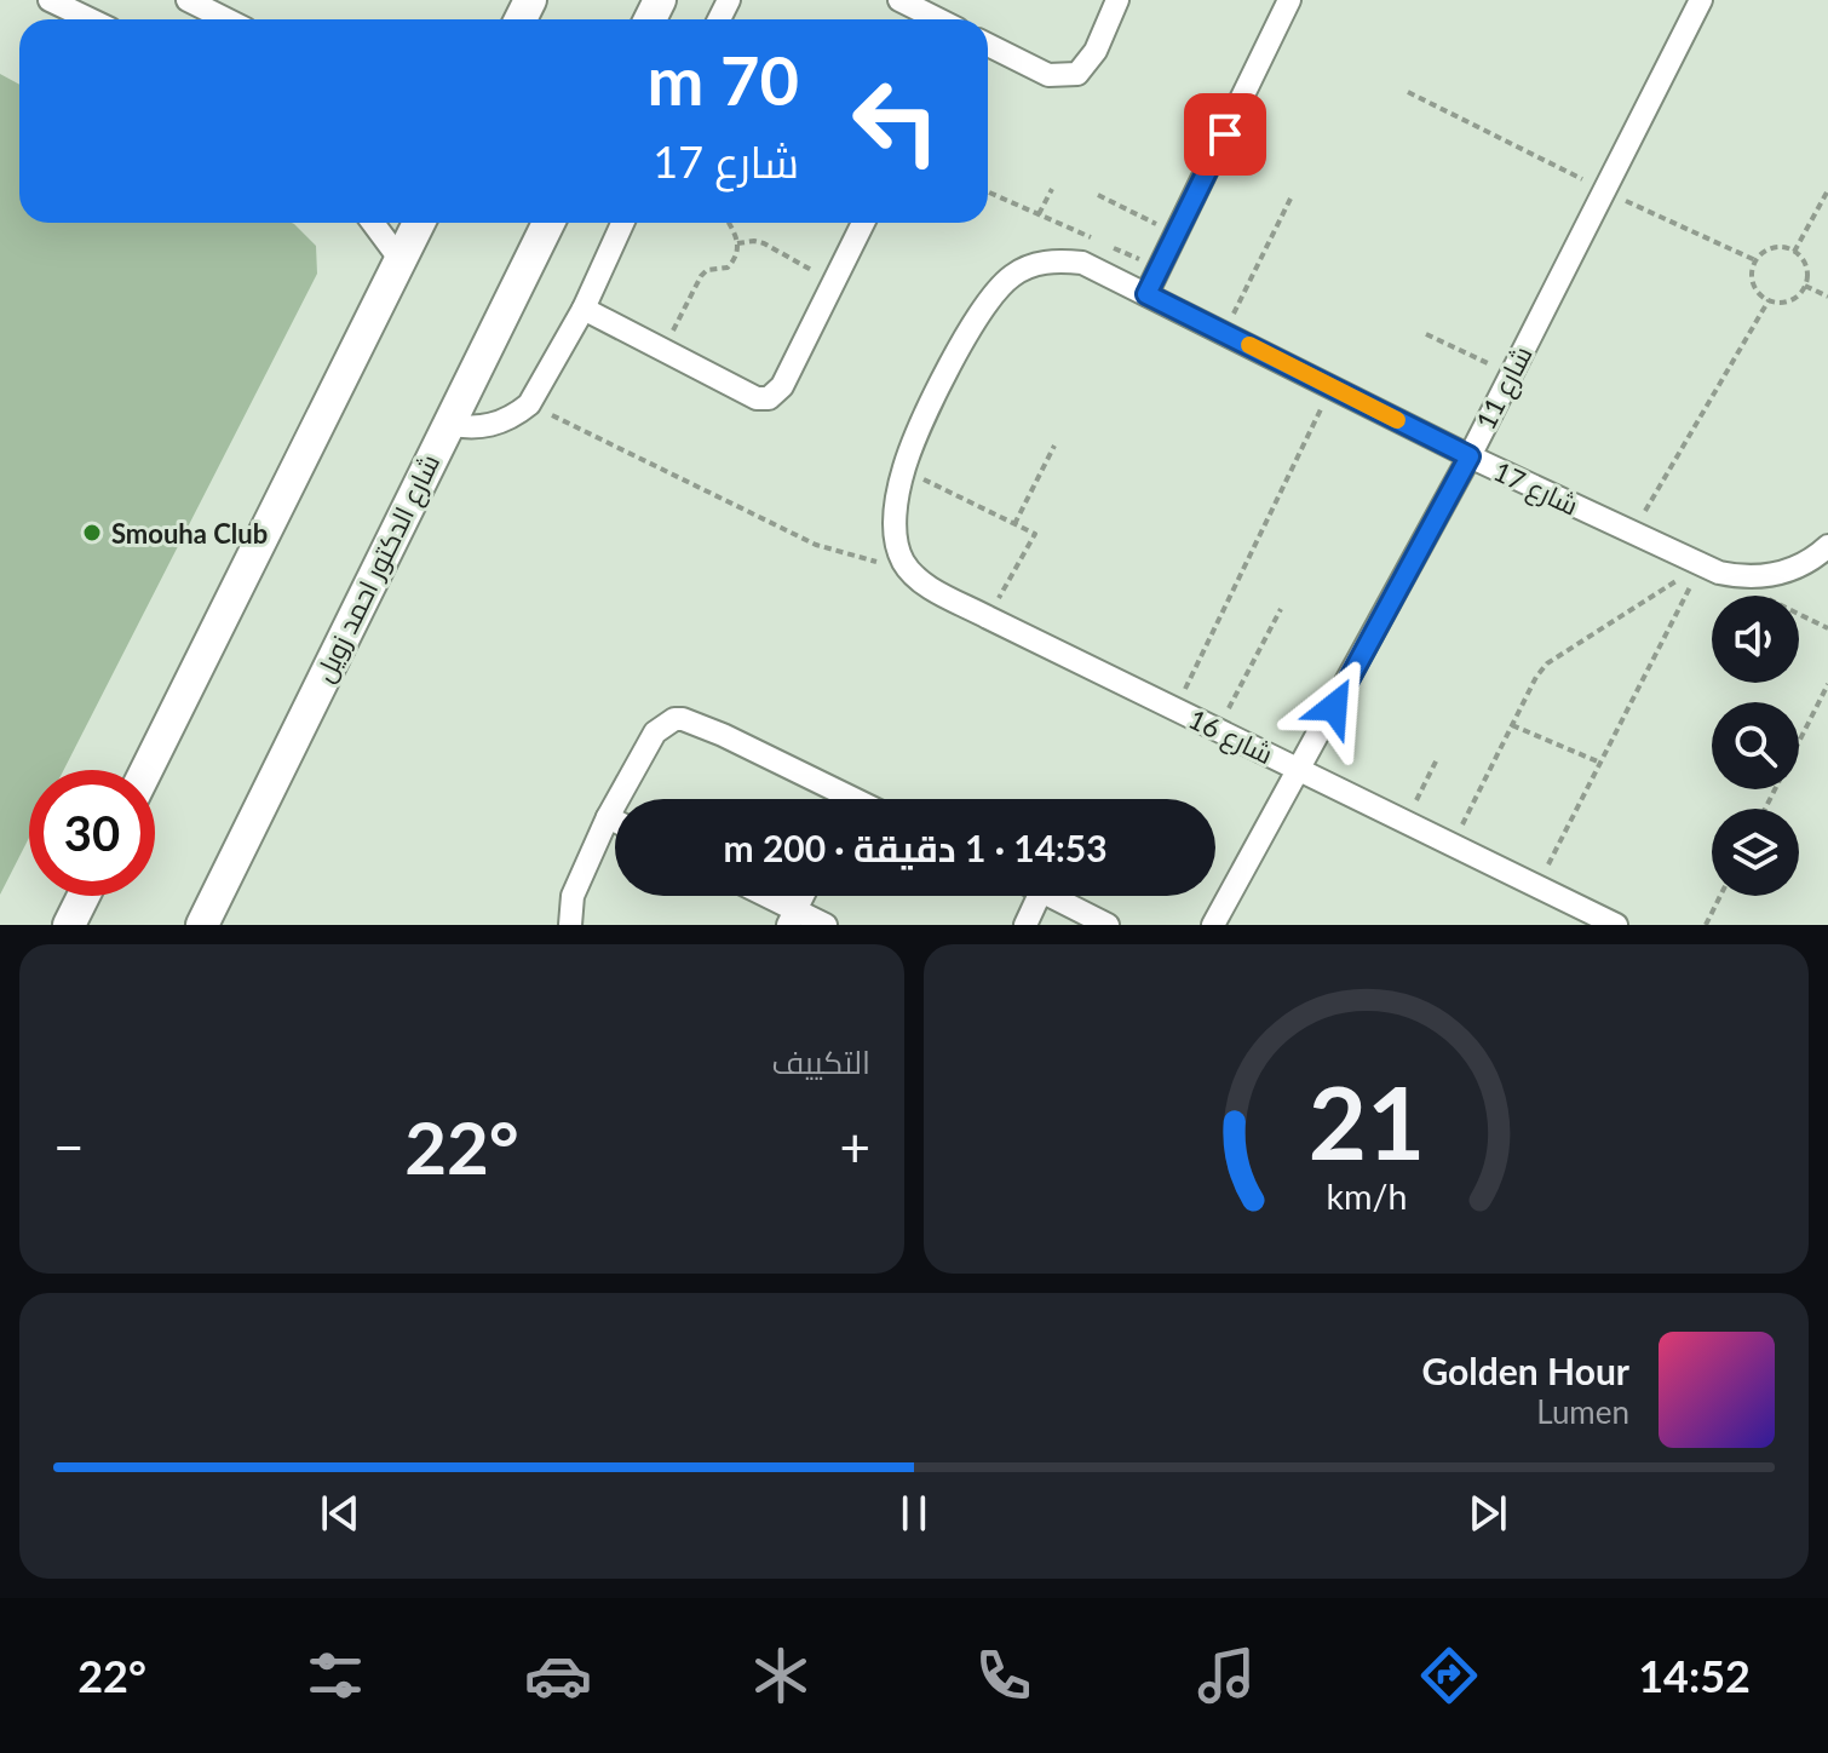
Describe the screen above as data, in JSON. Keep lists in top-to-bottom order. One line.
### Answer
{"streets":{"street":["شارع 11","شارع 17","شارع الدكتور احمد زويل","شارع 16"]},"crossings":[["شارع 11","شارع 17"],["شارع 11","شارع 16"],["شارع 17","شارع 16"]],"places":["Smouha Club"],"page":{"turn":["70 m","شارع 17"],"limit":"30","trip":"14:53 · 1 دقيقة · 200 m","tile":"التكييف","heat":["−","22°","+"],"song":["Golden Hour","Lumen"],"tabs":["14:52","22°"],"gauge":["21","km/h"]}}
